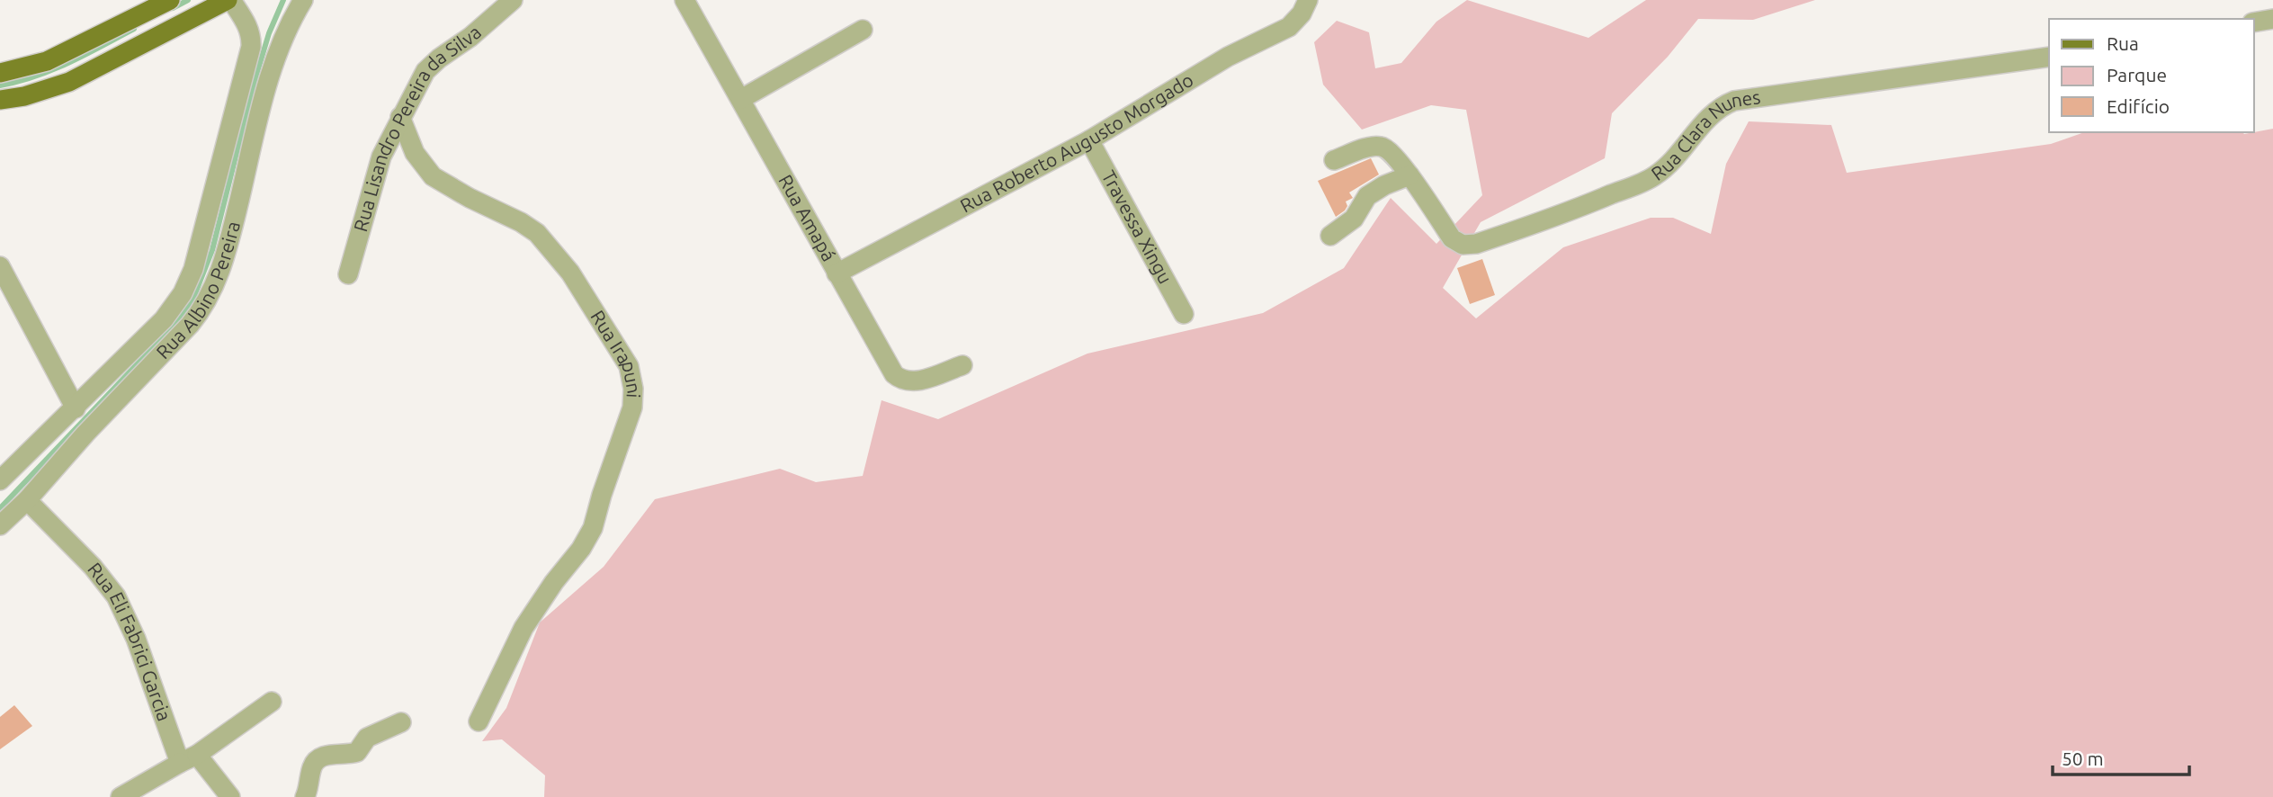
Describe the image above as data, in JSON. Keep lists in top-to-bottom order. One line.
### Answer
{"streets":{"street":["Rua Lisandro Pereira da Silva","Rua Clara Nunes","Rua Roberto Augusto Morgado","Rua Amapá","Travessa Xingu","Rua Albino Pereira","Rua Irapuni","Rua Eli Fabrici Garcia"]},"crossings":[["Rua Lisandro Pereira da Silva","Rua Irapuni"],["Rua Roberto Augusto Morgado","Rua Amapá"],["Rua Roberto Augusto Morgado","Travessa Xingu"],["Rua Albino Pereira","Rua Eli Fabrici Garcia"]],"legend":["Rua","Parque","Edifício"],"scale_bar":"50 m"}
